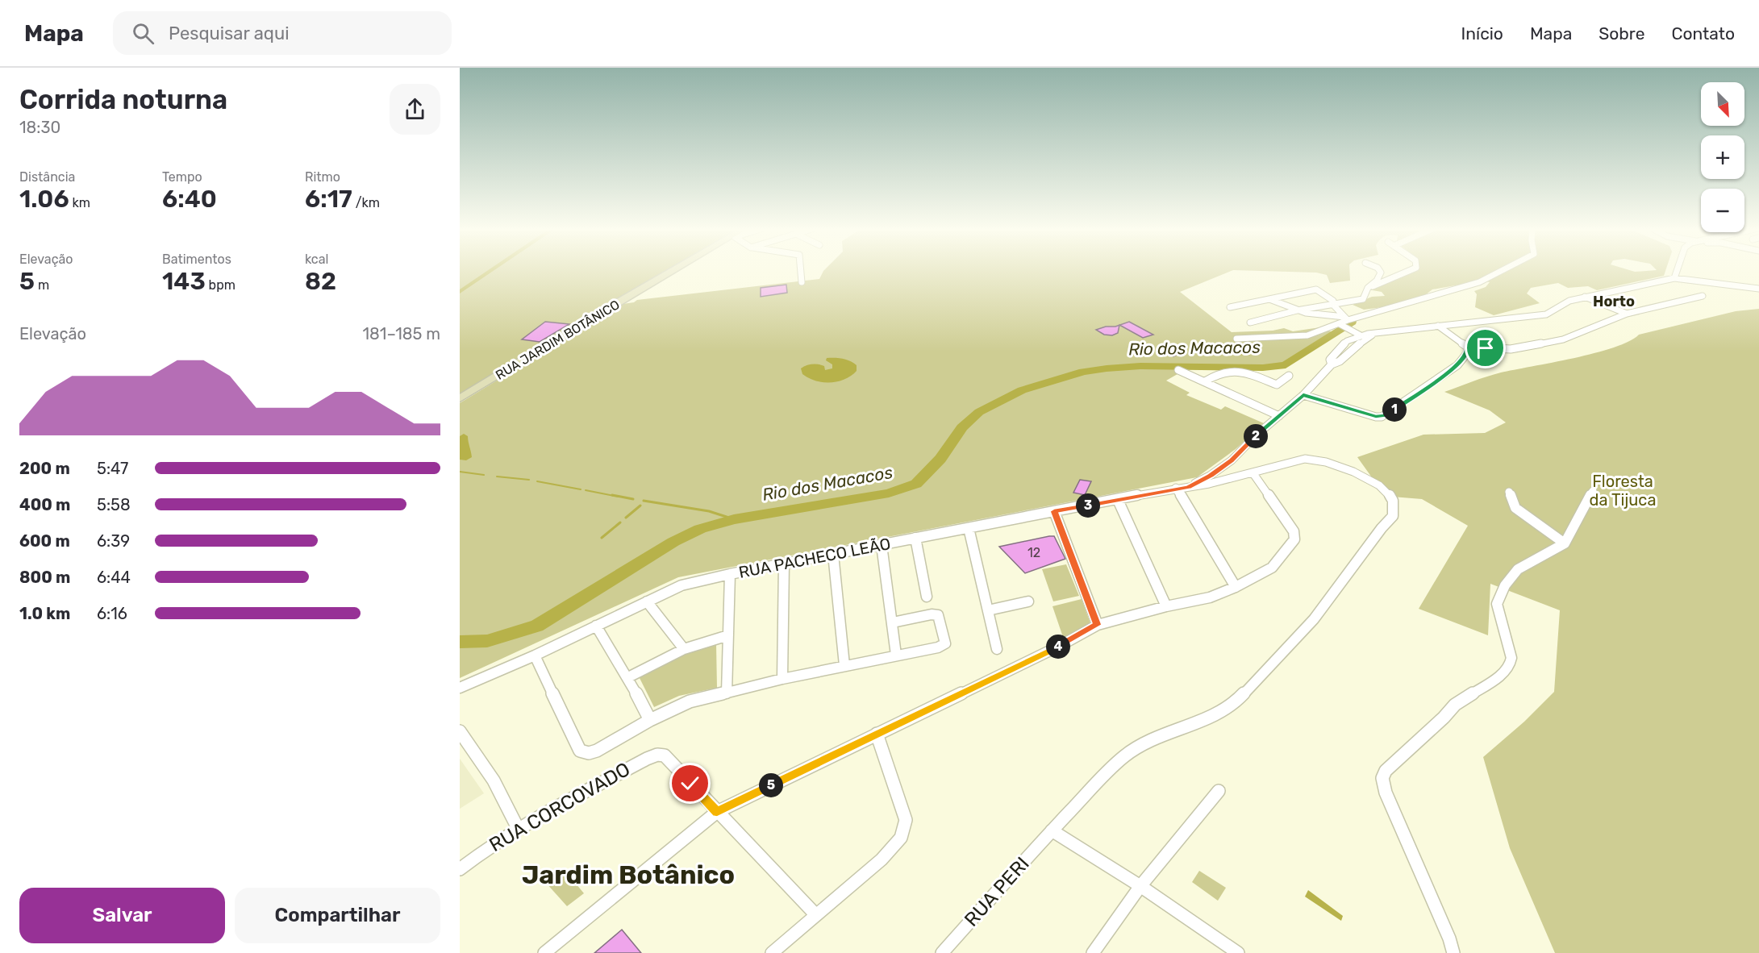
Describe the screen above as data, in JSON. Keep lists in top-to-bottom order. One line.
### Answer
{"streets":{"main road":["RUA JARDIM BOTÂNICO"],"street":["RUA PACHECO LEÃO","RUA CORCOVADO","RUA PERI"]},"crossings":[["RUA PACHECO LEÃO","RUA PERI"]],"districts":["Horto","Jardim Botânico"],"water":["Rio dos Macacos"],"parks":["Floresta da Tijuca"],"house_numbers":["12"],"north":"bottom right","page":{"header":"Mapa","search":"Pesquisar aqui","nav":["Início","Mapa","Sobre","Contato"],"heading":["Corrida noturna","18:30"],"map_buttons":["+","−"],"stats":[["Distância","1.06 km"],["Tempo","6:40"],["Ritmo","6:17 /km"],["Elevação","5 m"],["Batimentos","143 bpm"],["kcal","82"]],"chart":["Elevação","181–185 m"],"pins":["1","2","3","4","5"],"list":[{"name":"200 m","note":"5:47"},{"name":"400 m","note":"5:58"},{"name":"600 m","note":"6:39"},{"name":"800 m","note":"6:44"},{"name":"1.0 km","note":"6:16"}],"buttons":["Salvar","Compartilhar"]}}
